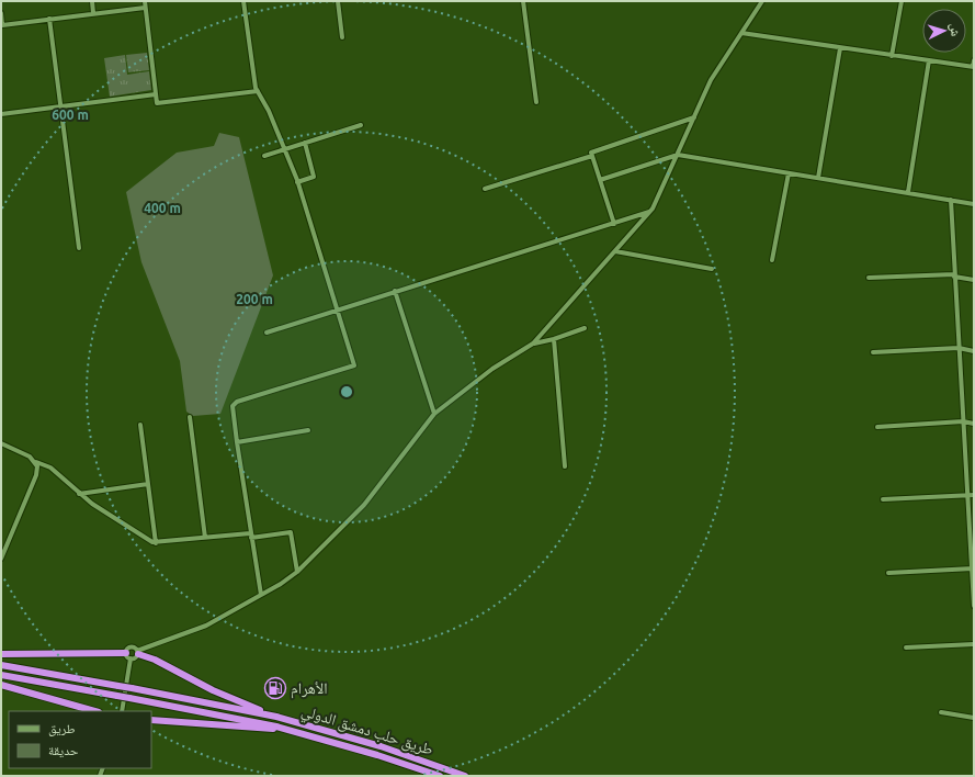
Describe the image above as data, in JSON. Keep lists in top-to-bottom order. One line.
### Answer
{"streets":{"highway":["طريق حلب دمشق الدولي"]},"places":{"fuel station":["الأهرام"]},"legend":["طريق","حديقة"],"north":"right","rings":["600 m","400 m","200 m"]}
